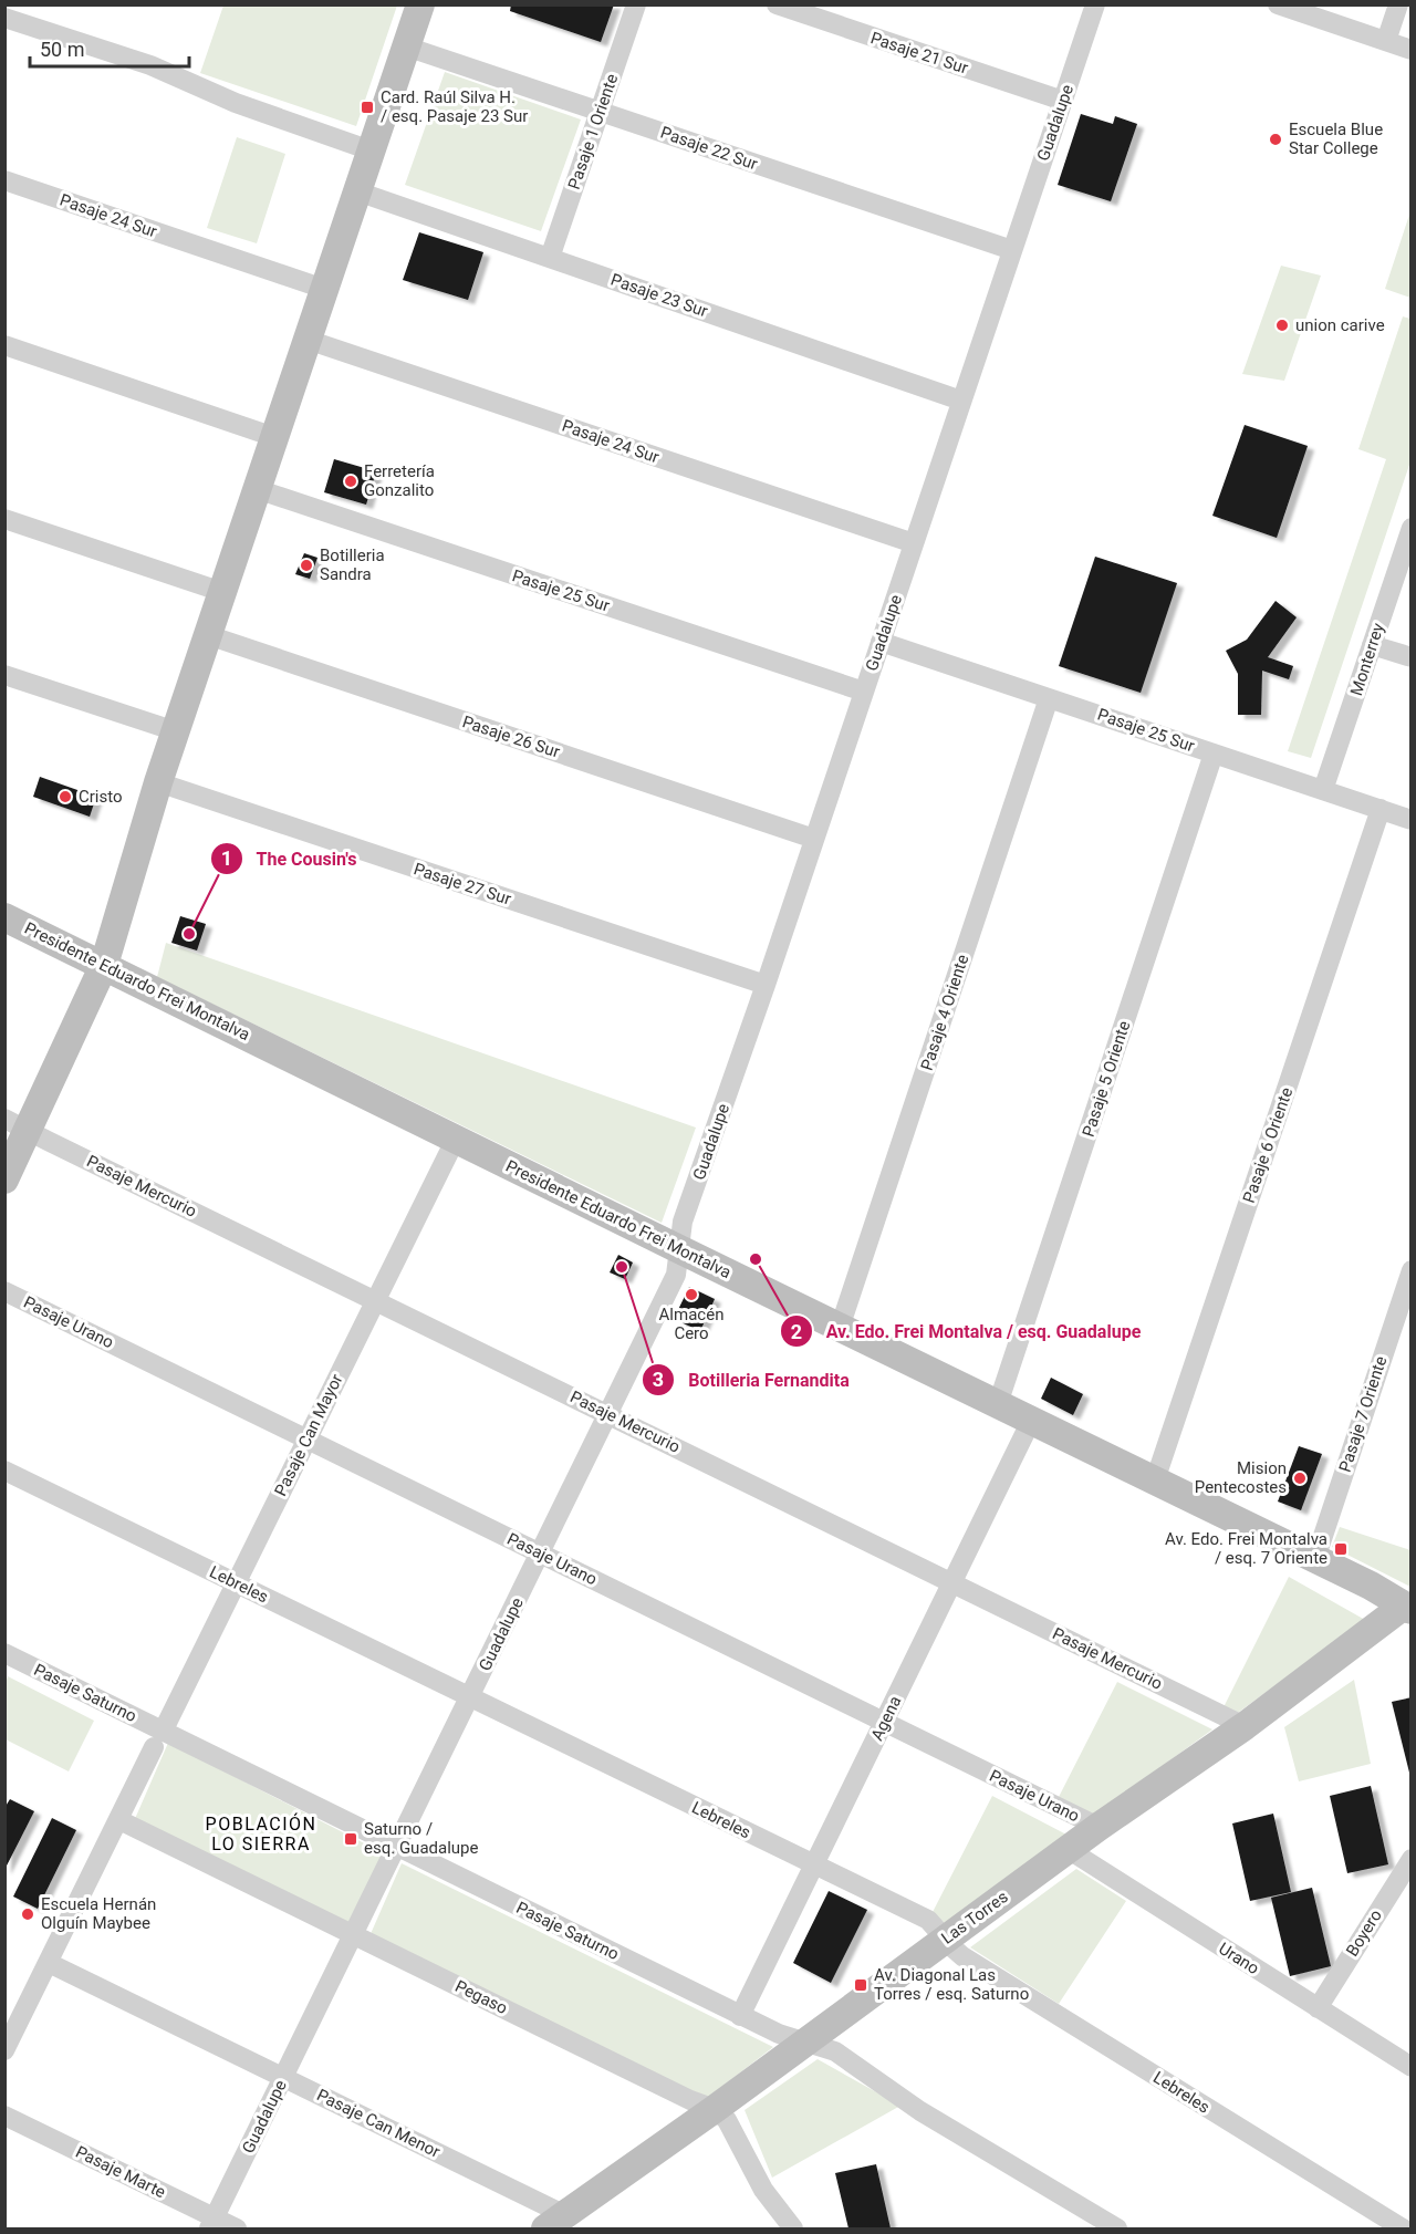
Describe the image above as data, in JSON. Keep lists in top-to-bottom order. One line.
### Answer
{"streets":{"street":["Pasaje 21 Sur","Guadalupe","Pasaje 1 Oriente","Pasaje 22 Sur","Pasaje 24 Sur","Pasaje 23 Sur","Pasaje 25 Sur","Monterrey","Pasaje 26 Sur","Pasaje 27 Sur","Presidente Eduardo Frei Montalva","Pasaje 4 Oriente","Pasaje 5 Oriente","Pasaje 6 Oriente","Pasaje Mercurio","Pasaje Urano","Pasaje 7 Oriente","Pasaje Can Mayor","Lebreles","Pasaje Saturno","Agena","Las Torres","Boyero","Urano","Pegaso","Pasaje Can Menor","Pasaje Marte"]},"crossings":[["Pasaje 21 Sur","Guadalupe"],["Guadalupe","Pasaje 22 Sur"],["Guadalupe","Pasaje 24 Sur"],["Guadalupe","Pasaje 23 Sur"],["Guadalupe","Pasaje 25 Sur"],["Guadalupe","Pasaje 26 Sur"],["Guadalupe","Pasaje 27 Sur"],["Guadalupe","Presidente Eduardo Frei Montalva"],["Guadalupe","Pasaje Mercurio"],["Guadalupe","Pasaje Urano"],["Guadalupe","Lebreles"],["Guadalupe","Pasaje Saturno"],["Guadalupe","Pegaso"],["Guadalupe","Pasaje Can Menor"],["Guadalupe","Pasaje Marte"],["Pasaje 1 Oriente","Pasaje 22 Sur"],["Pasaje 1 Oriente","Pasaje 23 Sur"],["Pasaje 25 Sur","Monterrey"],["Pasaje 25 Sur","Pasaje 4 Oriente"],["Pasaje 25 Sur","Pasaje 5 Oriente"],["Pasaje 25 Sur","Pasaje 6 Oriente"],["Presidente Eduardo Frei Montalva","Pasaje 4 Oriente"],["Presidente Eduardo Frei Montalva","Pasaje 5 Oriente"],["Presidente Eduardo Frei Montalva","Pasaje 6 Oriente"],["Presidente Eduardo Frei Montalva","Pasaje 7 Oriente"],["Presidente Eduardo Frei Montalva","Pasaje Can Mayor"],["Presidente Eduardo Frei Montalva","Agena"],["Presidente Eduardo Frei Montalva","Las Torres"],["Pasaje Mercurio","Pasaje Can Mayor"],["Pasaje Mercurio","Agena"],["Pasaje Mercurio","Las Torres"],["Pasaje Urano","Pasaje Can Mayor"],["Pasaje Urano","Agena"],["Pasaje Urano","Las Torres"],["Pasaje Can Mayor","Lebreles"],["Pasaje Can Mayor","Pasaje Saturno"],["Pasaje Can Mayor","Pegaso"],["Pasaje Can Mayor","Pasaje Can Menor"],["Lebreles","Agena"],["Lebreles","Las Torres"],["Pasaje Saturno","Agena"],["Pasaje Saturno","Las Torres"],["Las Torres","Urano"],["Las Torres","Pegaso"],["Las Torres","Pasaje Can Menor"],["Boyero","Urano"]],"districts":["POBLACIÓN LO SIERRA"],"places":{"transit":["Card. Raúl Silva H. / esq. Pasaje 23 Sur","Av. Edo. Frei Montalva / esq. 7 Oriente","Saturno / esq. Guadalupe","Av. Diagonal Las Torres / esq. Saturno"],"other":["Escuela Blue Star College","union carive","Ferretería Gonzalito","Botilleria Sandra","Cristo","The Cousin's","Av. Edo. Frei Montalva / esq. Guadalupe","Botilleria Fernandita","Almacén Cero","Mision Pentecostes","Escuela Hernán Olguín Maybee"]},"scale_bar":"50 m"}
